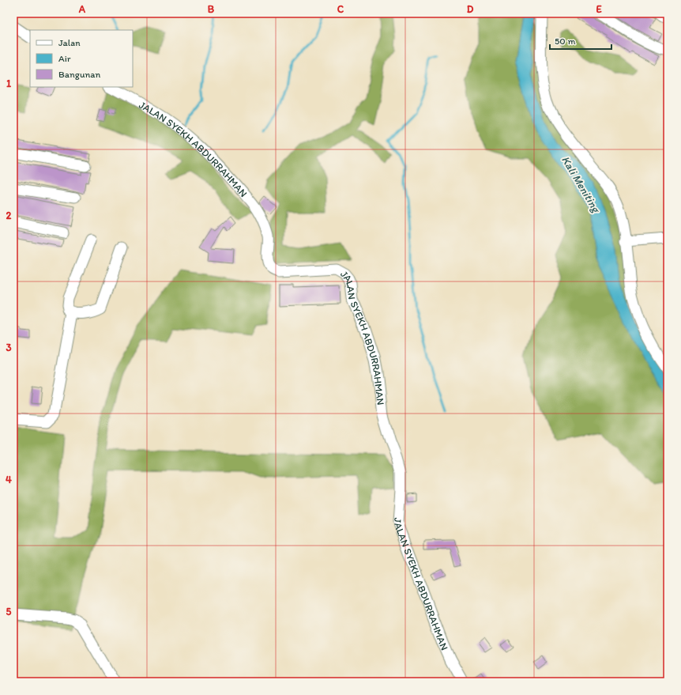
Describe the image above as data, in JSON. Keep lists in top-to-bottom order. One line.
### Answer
{"streets":{"street":["JALAN SYEKH ABDURRAHMAN"]},"water":["Kali Meniting"],"legend":["Jalan","Air","Bangunan"],"scale_bar":"50 m","grid":{"columns":["A","B","C","D","E"],"rows":["1","2","3","4","5"]}}
